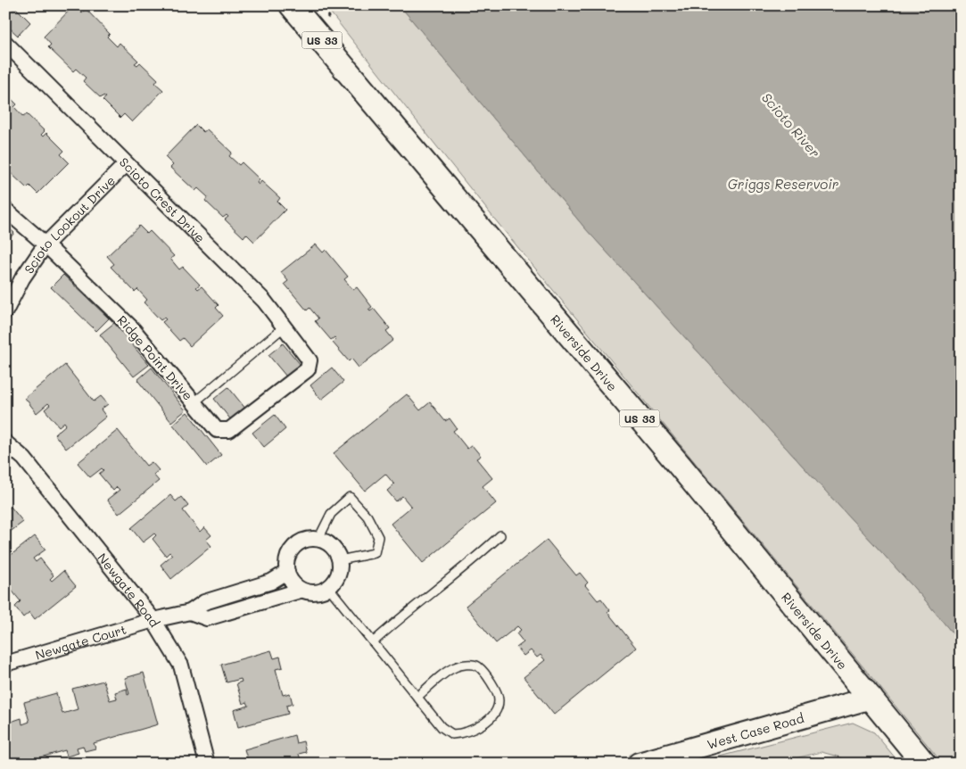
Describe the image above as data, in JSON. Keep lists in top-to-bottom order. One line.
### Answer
{"streets":{"main road":["US 33","Riverside Drive","West Case Road"],"street":["Scioto Crest Drive","Scioto Lookout Drive","Ridge Point Drive","Newgate Road","Newgate Court"]},"crossings":[["Scioto Crest Drive","Scioto Lookout Drive"],["Scioto Crest Drive","Ridge Point Drive"],["Scioto Lookout Drive","Ridge Point Drive"],["Riverside Drive","West Case Road"],["Newgate Road","Newgate Court"]],"water":["Scioto River","Griggs Reservoir"]}
